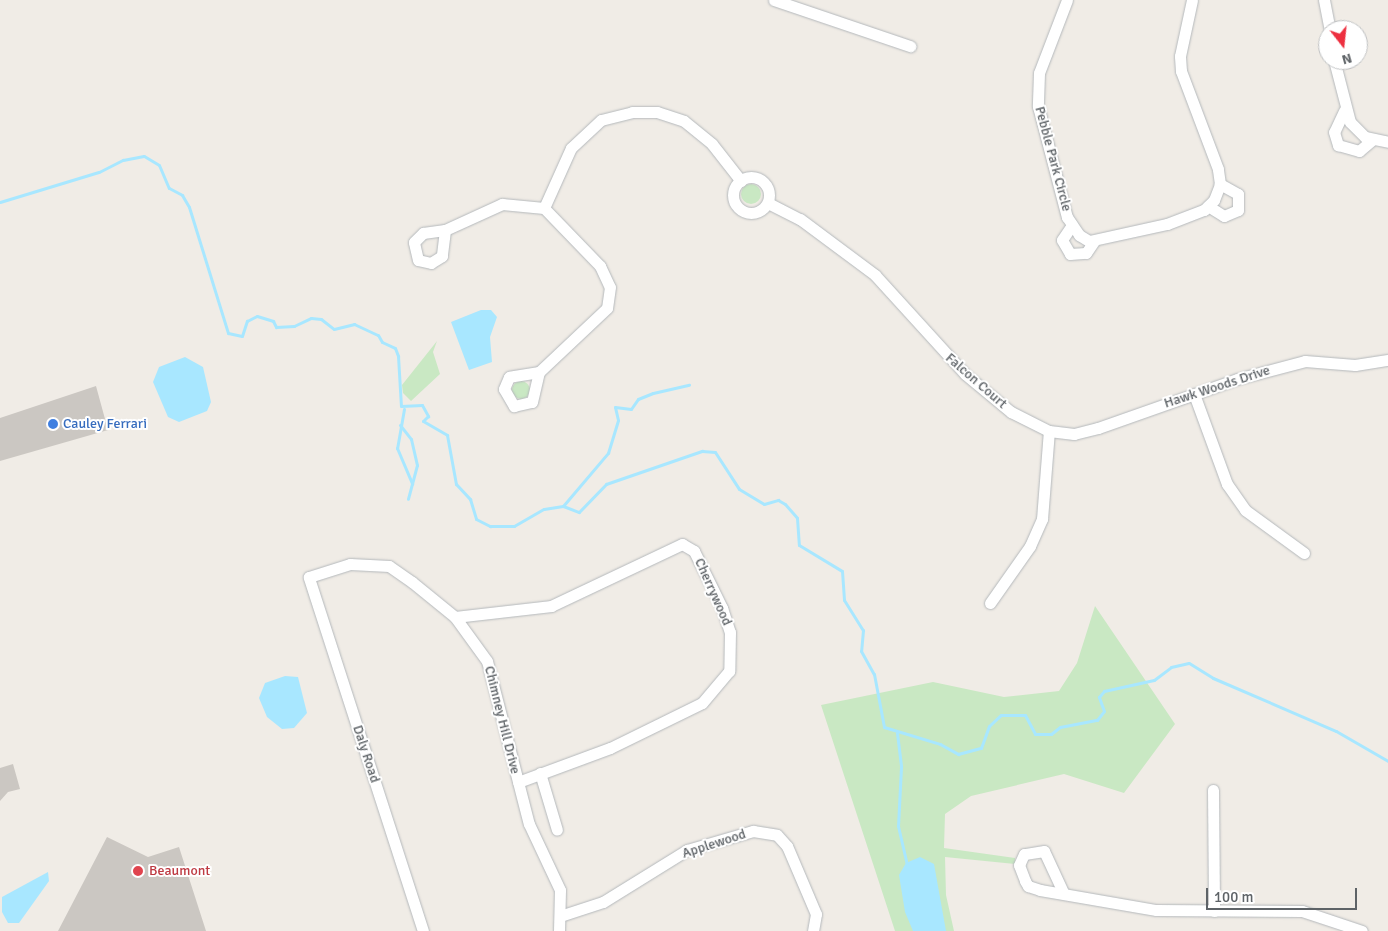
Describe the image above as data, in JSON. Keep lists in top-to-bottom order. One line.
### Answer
{"streets":{"street":["Pebble Park Circle","Falcon Court","Hawk Woods Drive","Cherrywood","Chimney Hill Drive","Daly Road","Applewood"]},"crossings":[["Falcon Court","Hawk Woods Drive"],["Cherrywood","Chimney Hill Drive"],["Chimney Hill Drive","Daly Road"],["Chimney Hill Drive","Applewood"]],"places":["Cauley Ferrari","Beaumont"],"scale_bar":"100 m","north":"bottom"}
